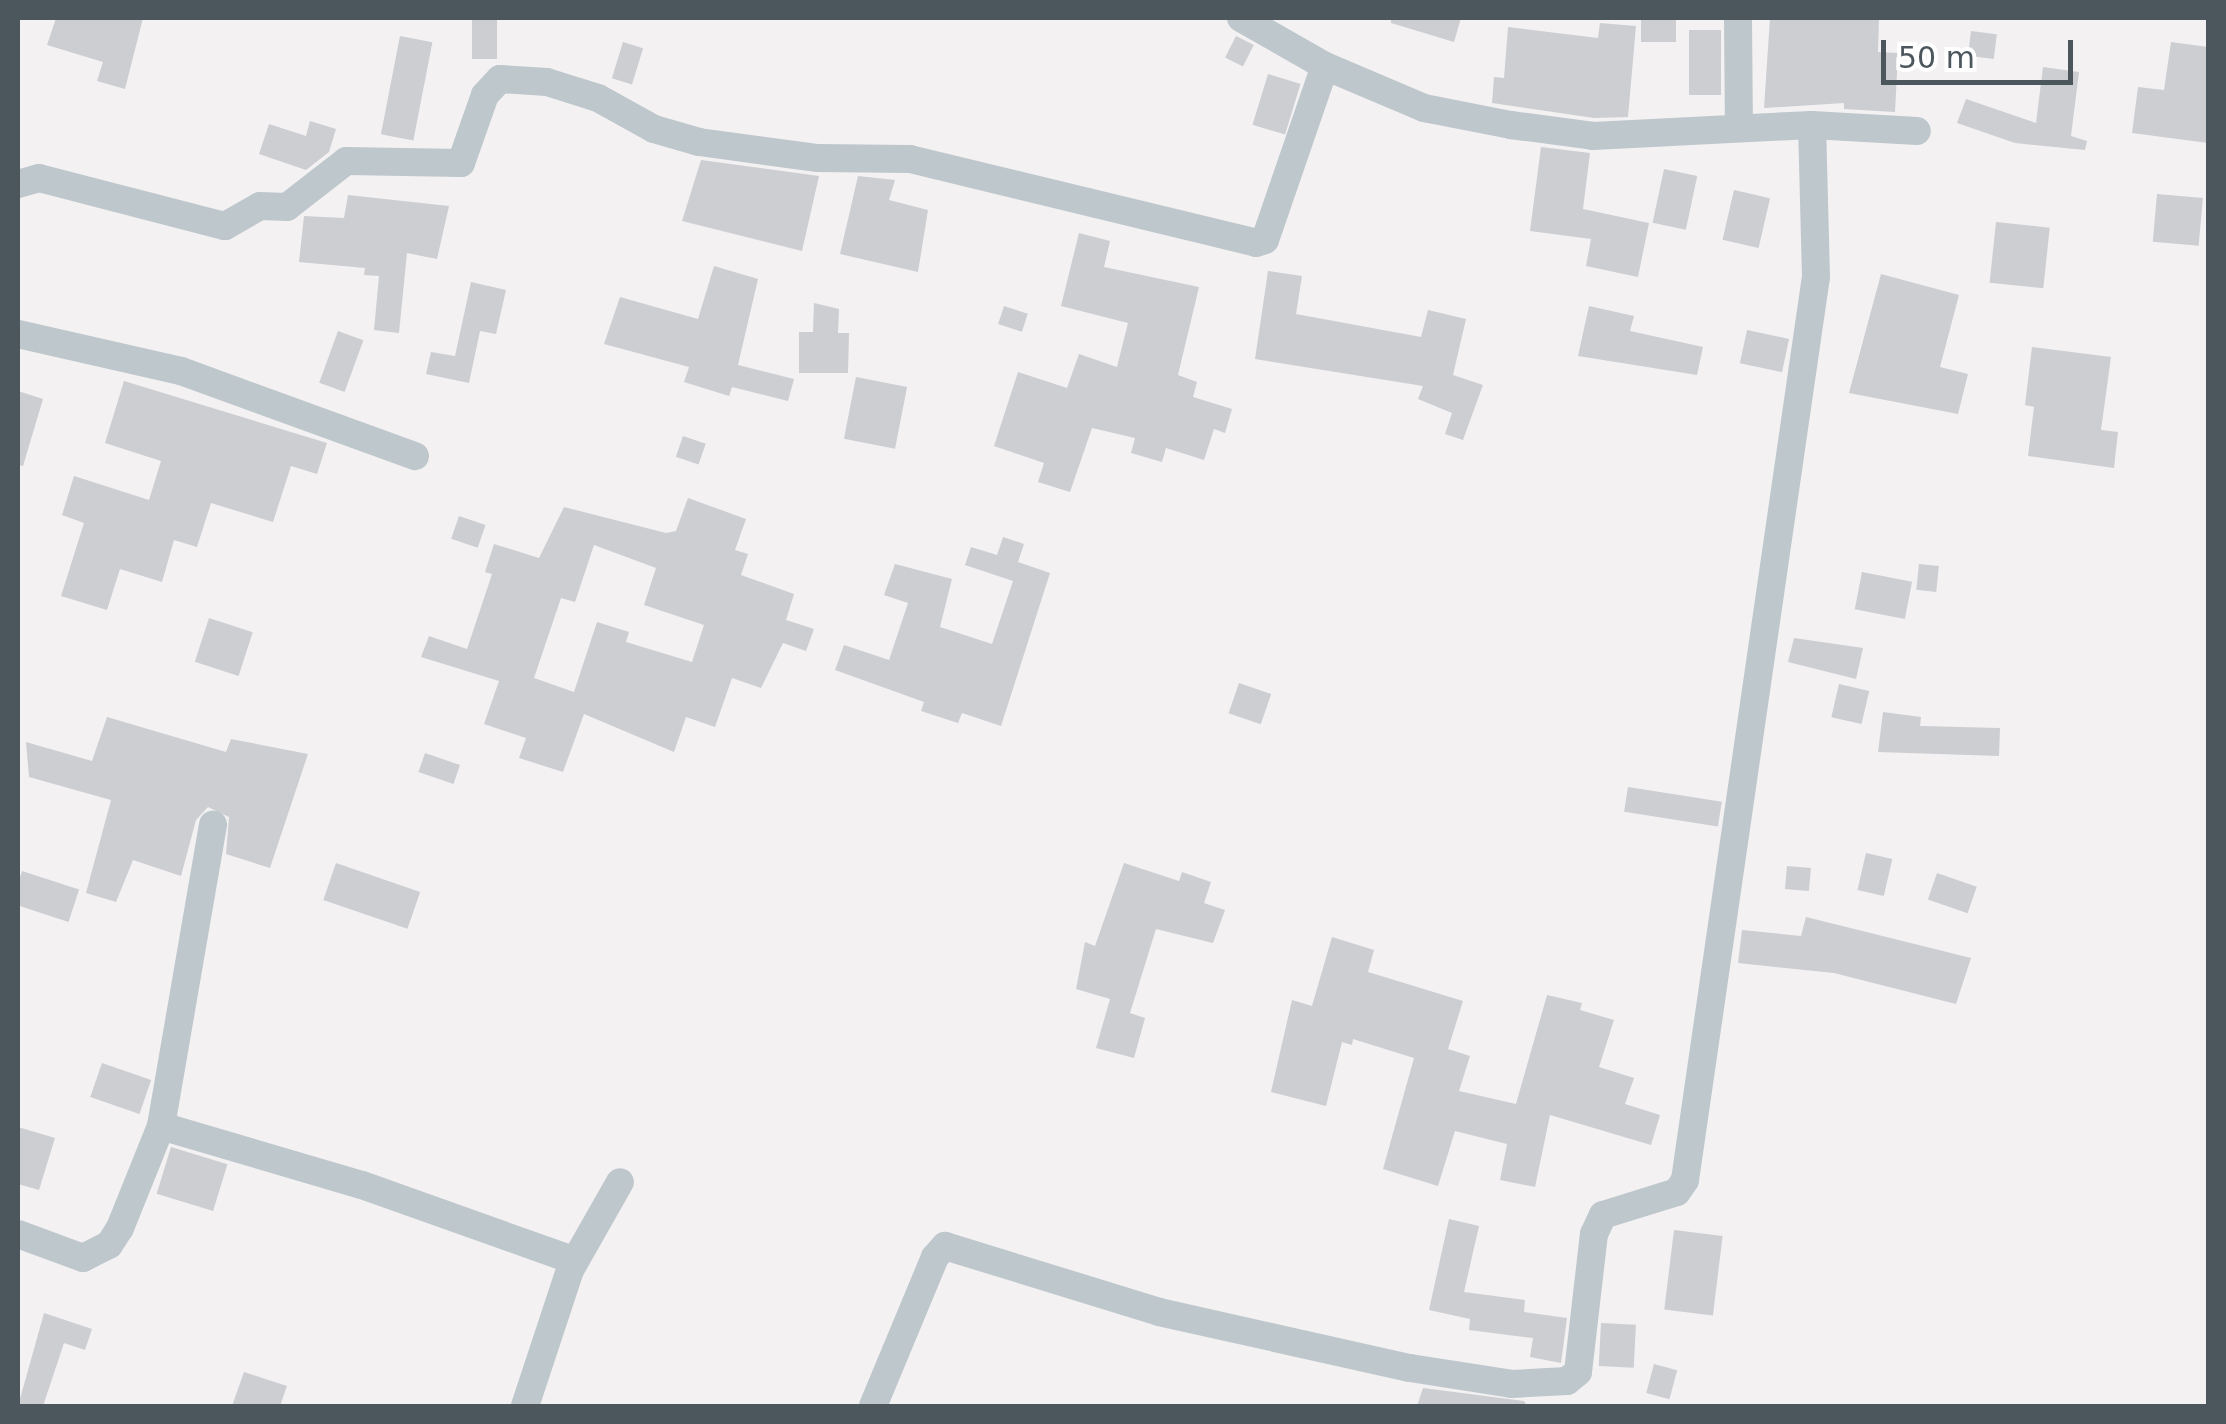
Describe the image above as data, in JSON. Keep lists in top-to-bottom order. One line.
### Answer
{"scale_bar":"50 m"}
